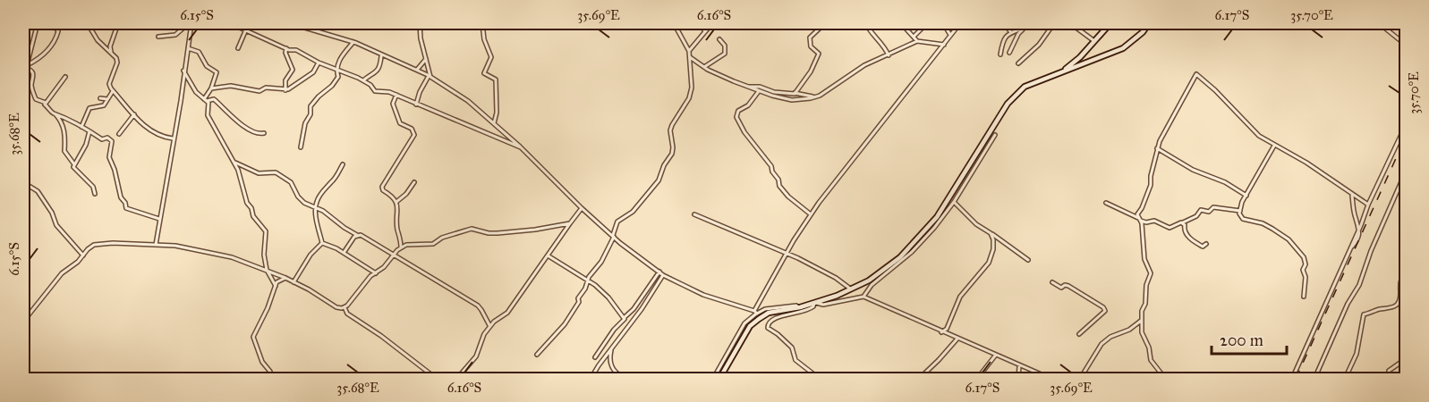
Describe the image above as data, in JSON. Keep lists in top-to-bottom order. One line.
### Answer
{"scale_bar":"200 m","coordinates":["6.15°S","35.69°E","6.16°S","6.17°S","35.70°E","35.68°E"]}
